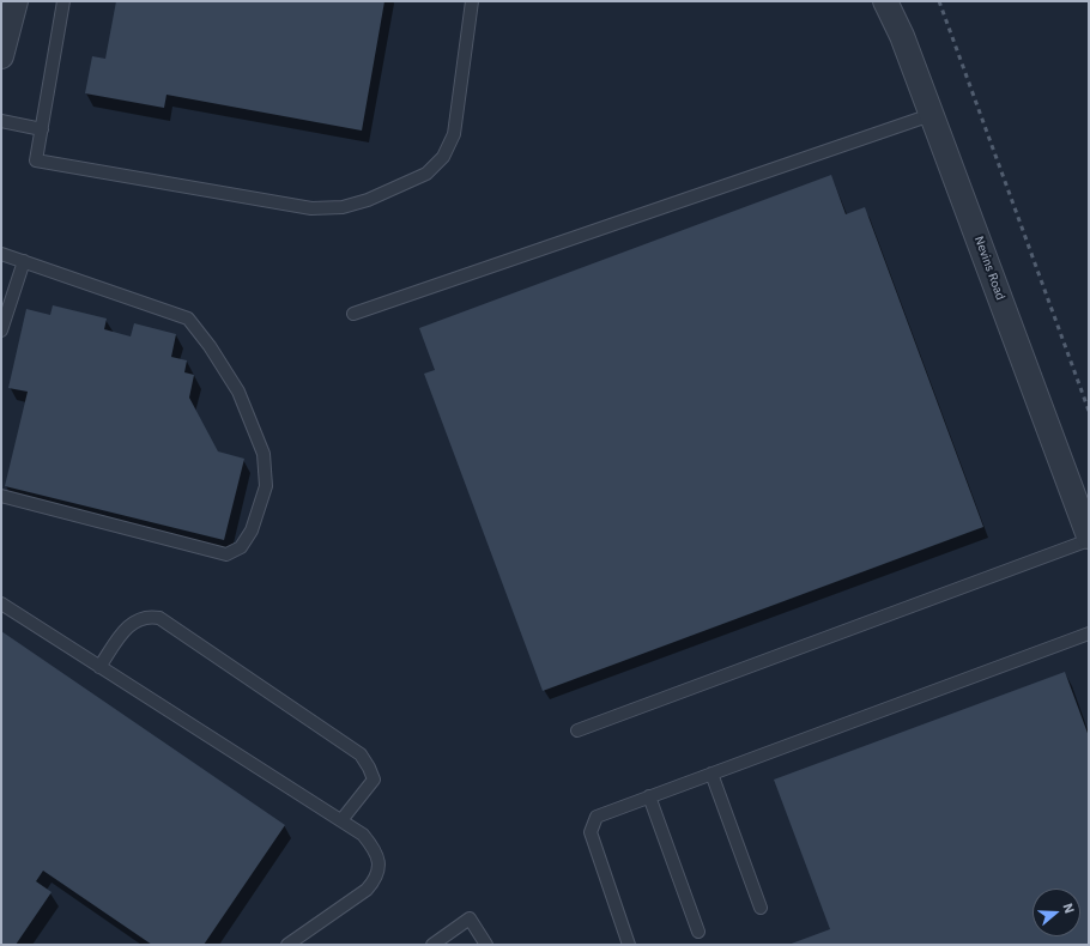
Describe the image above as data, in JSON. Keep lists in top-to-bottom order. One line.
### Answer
{"streets":{"street":["Nevins Road"]},"north":"right"}
